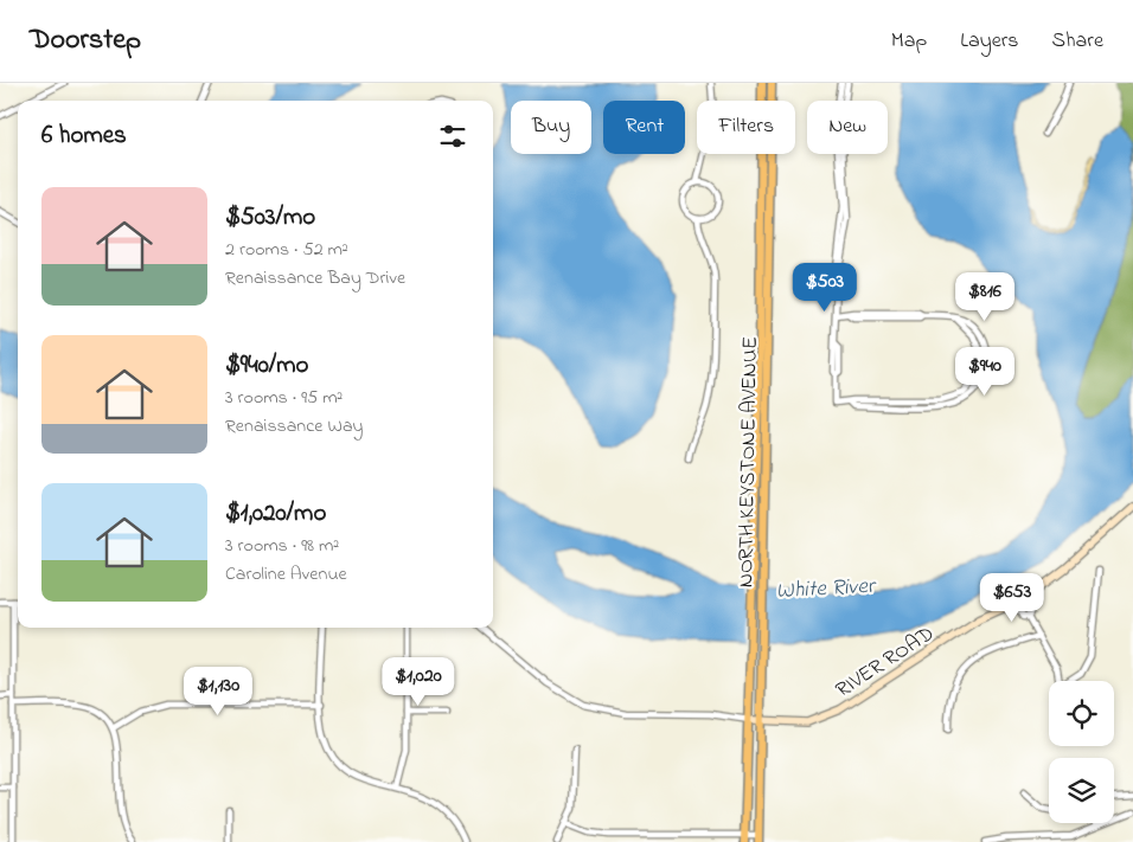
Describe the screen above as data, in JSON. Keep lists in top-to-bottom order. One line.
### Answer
{"streets":{"main road":["NORTH KEYSTONE AVENUE"],"street":["RIVER ROAD"]},"crossings":[["NORTH KEYSTONE AVENUE","RIVER ROAD"]],"water":["White River"],"page":{"header":"Doorstep","nav":["Map","Layers","Share"],"chip":["Buy","Rent","Filters","New"],"heading":"6 homes","list":[{"name":"$503/mo","note":"2 rooms · 52 m² · Renaissance Bay Drive"},{"name":"$940/mo","note":"3 rooms · 95 m² · Renaissance Way"},{"name":"$1,020/mo","note":"3 rooms · 98 m² · Caroline Avenue"}],"price":["$503","$816","$940","$653","$1,020","$1,130"]}}
